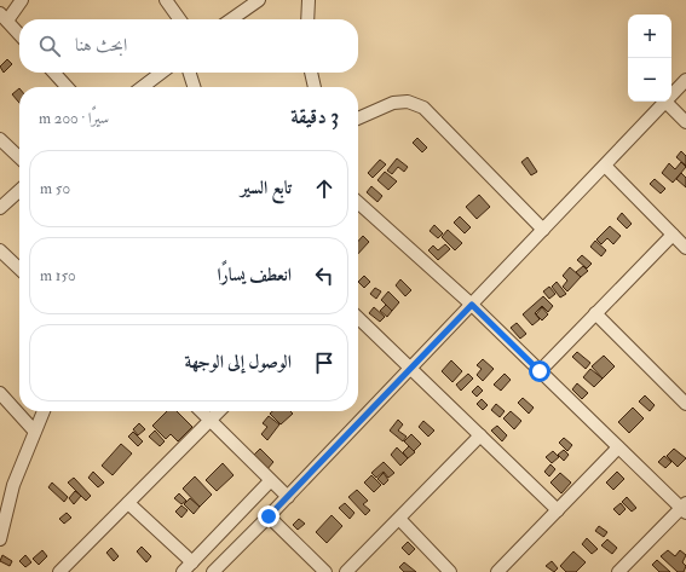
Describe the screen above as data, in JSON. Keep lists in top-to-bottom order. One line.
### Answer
{"page":{"map_buttons":["+","−"],"search":"ابحث هنا","heading":["3 دقيقة","سيرًا · 200 m"],"list":[["تابع السير","50 m"],["انعطف يسارًا","150 m"],"الوصول إلى الوجهة"]}}
